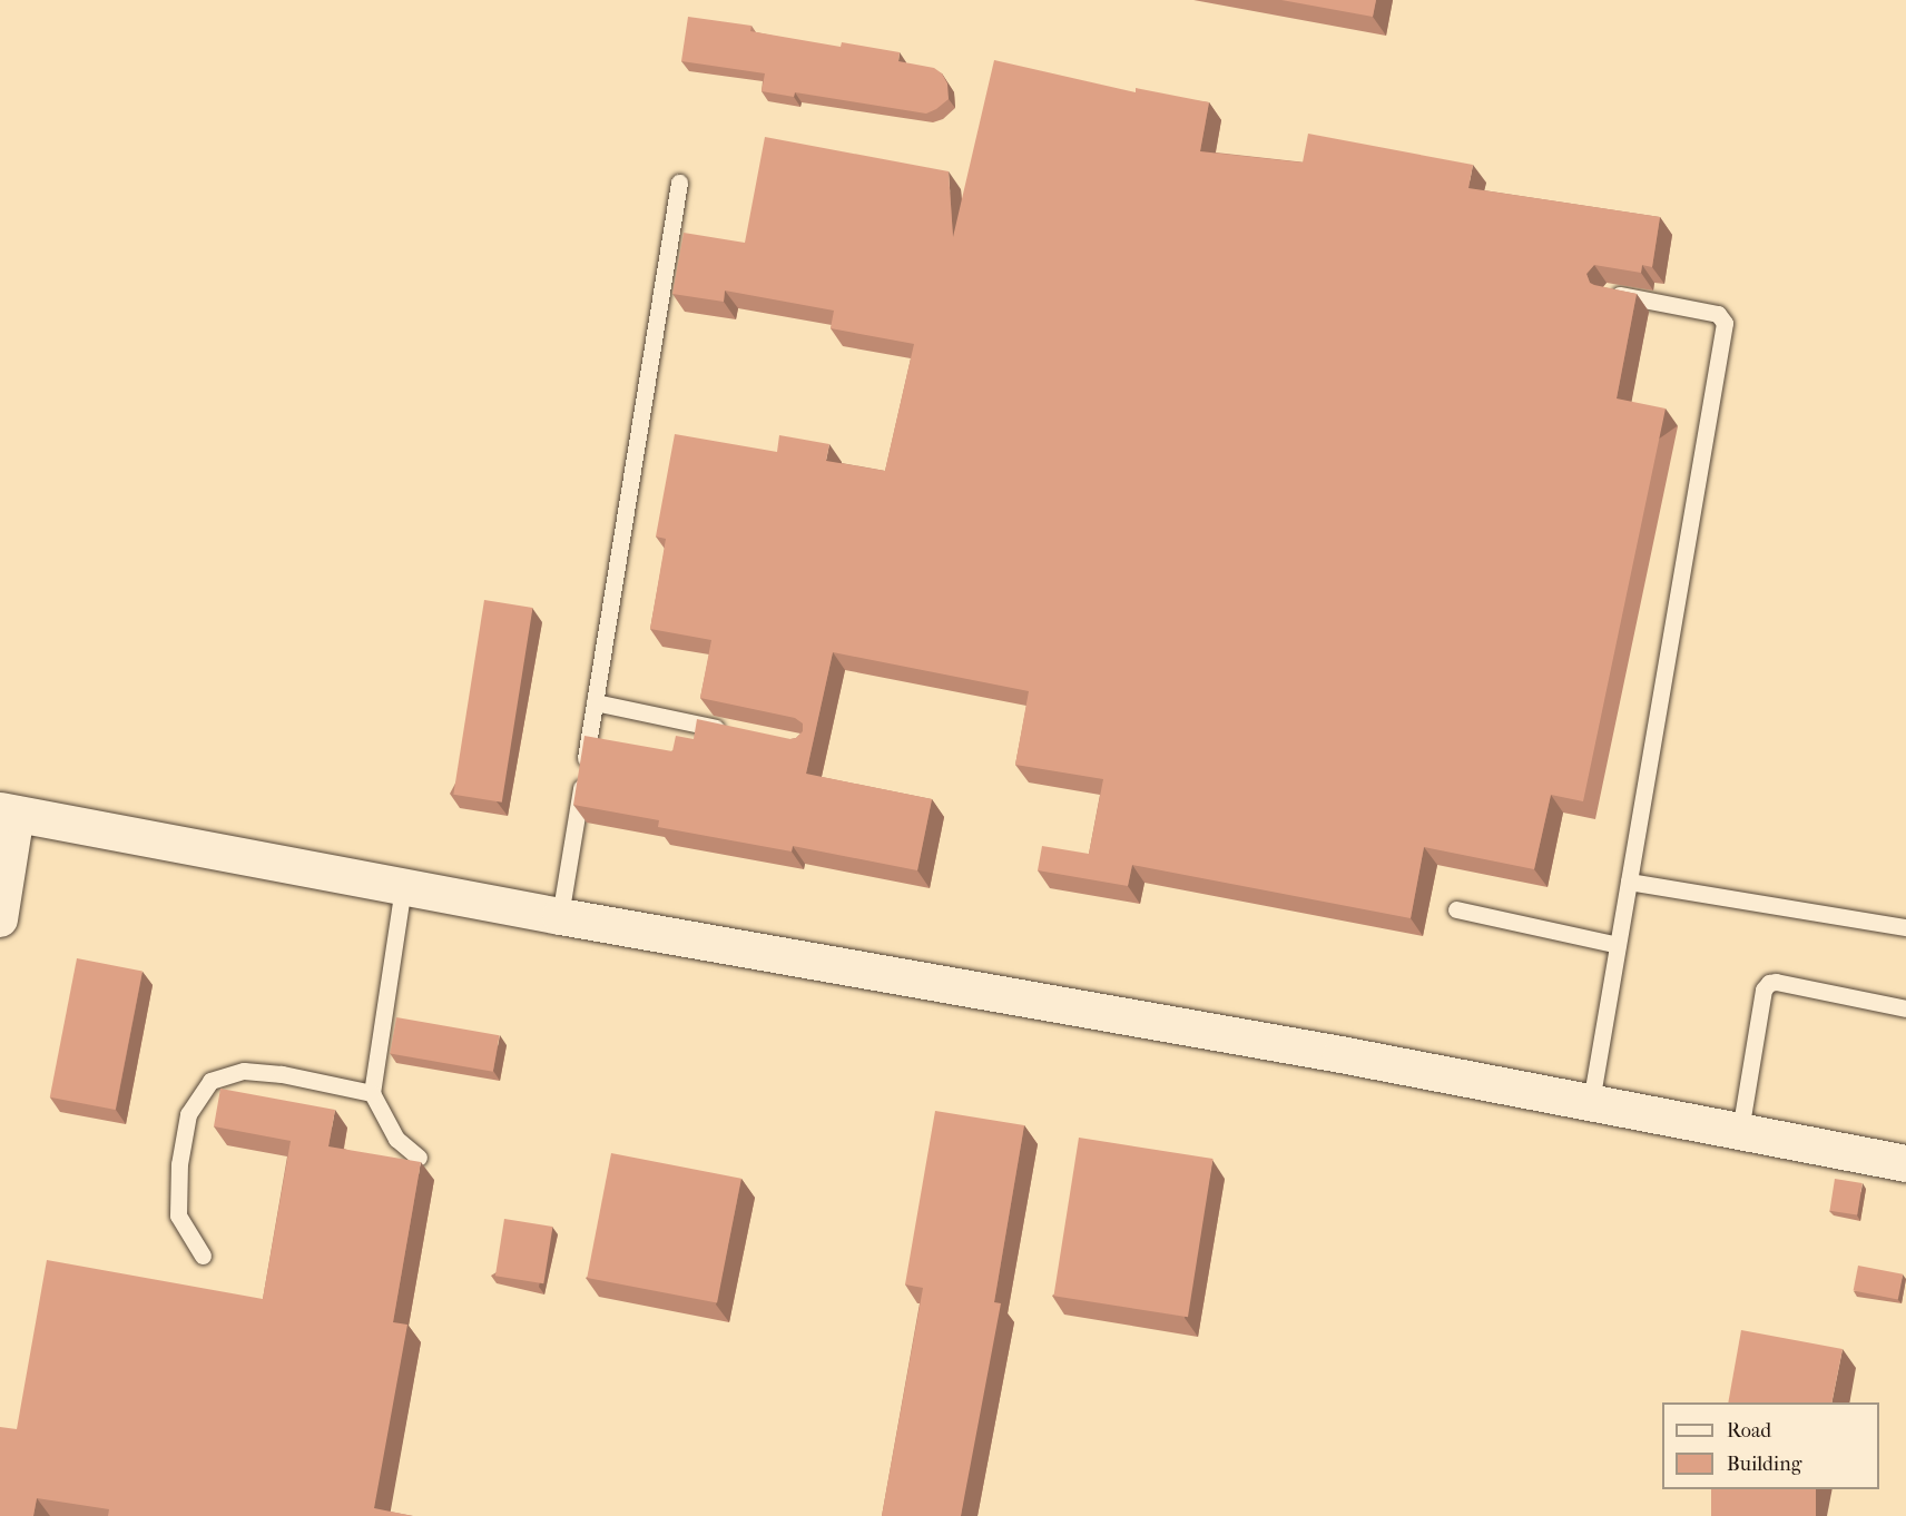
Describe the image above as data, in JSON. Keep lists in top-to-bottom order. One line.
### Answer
{"legend":["Road","Building"]}
